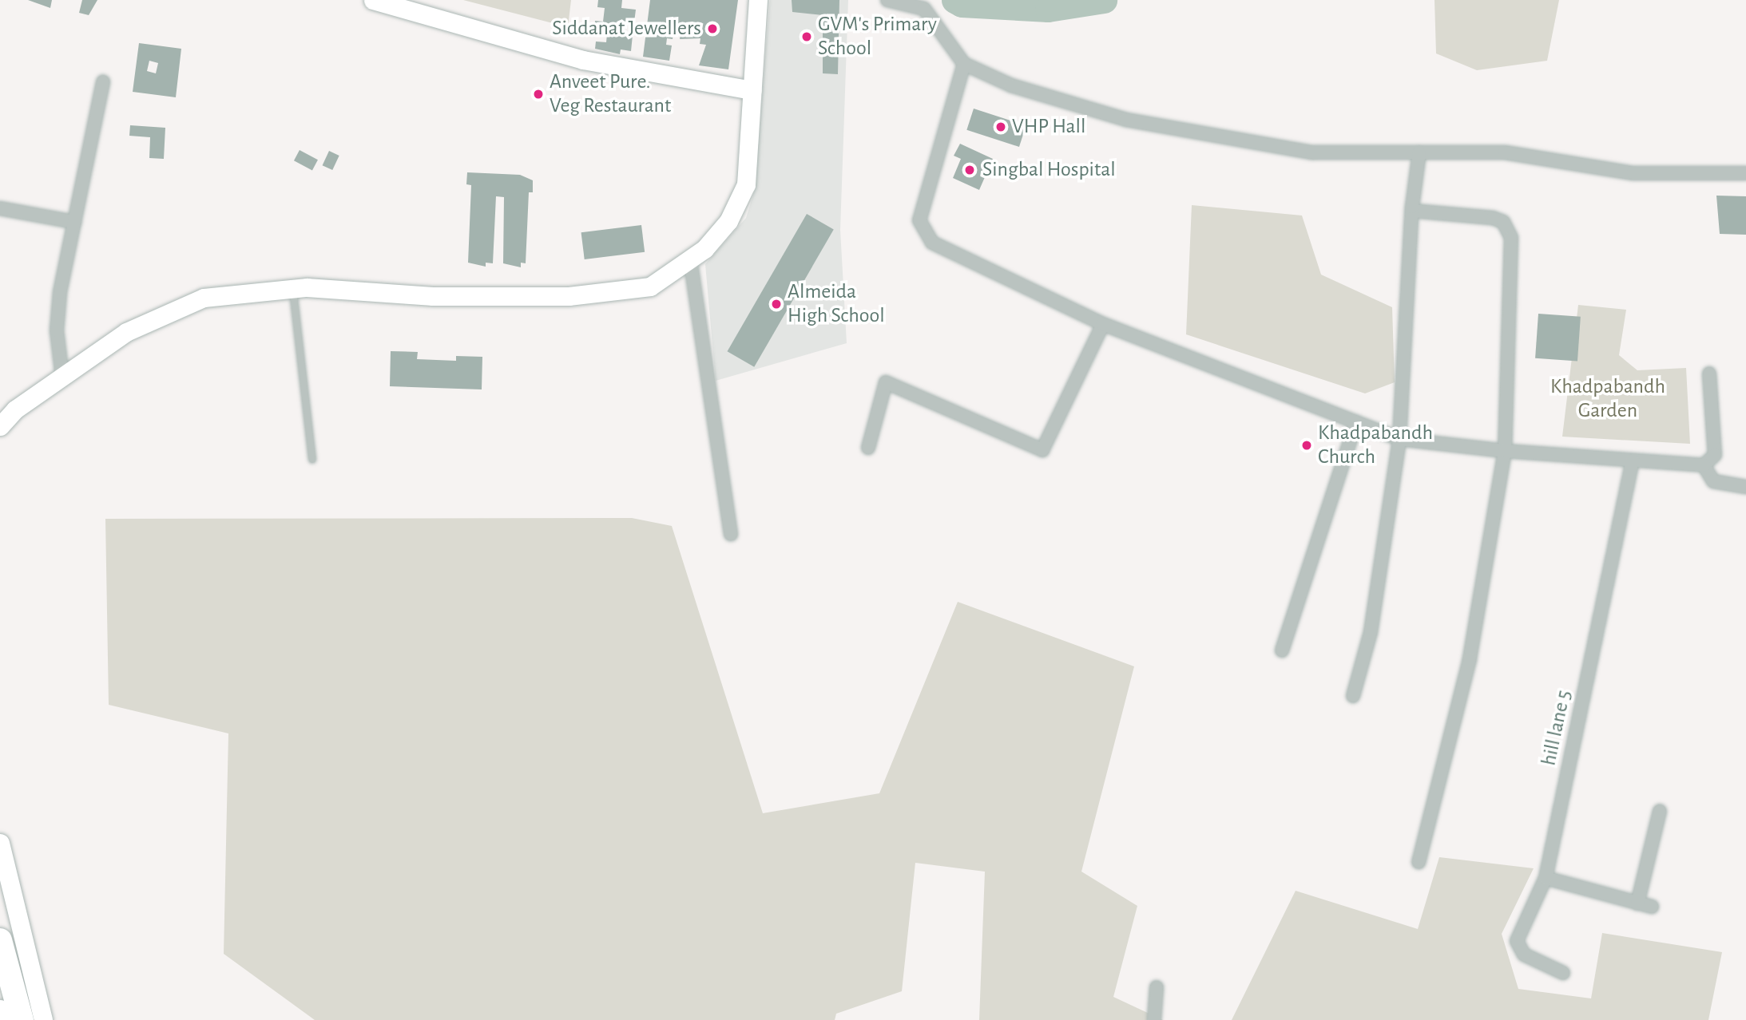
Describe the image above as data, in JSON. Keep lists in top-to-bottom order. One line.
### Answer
{"streets":{"street":["hill lane 5"]},"parks":["Khadpabandh Garden"],"places":["Siddanat Jewellers","GVM's Primary School","Anveet Pure. Veg Restaurant","VHP Hall","Singbal Hospital","Almeida High School","Khadpabandh Church"]}
